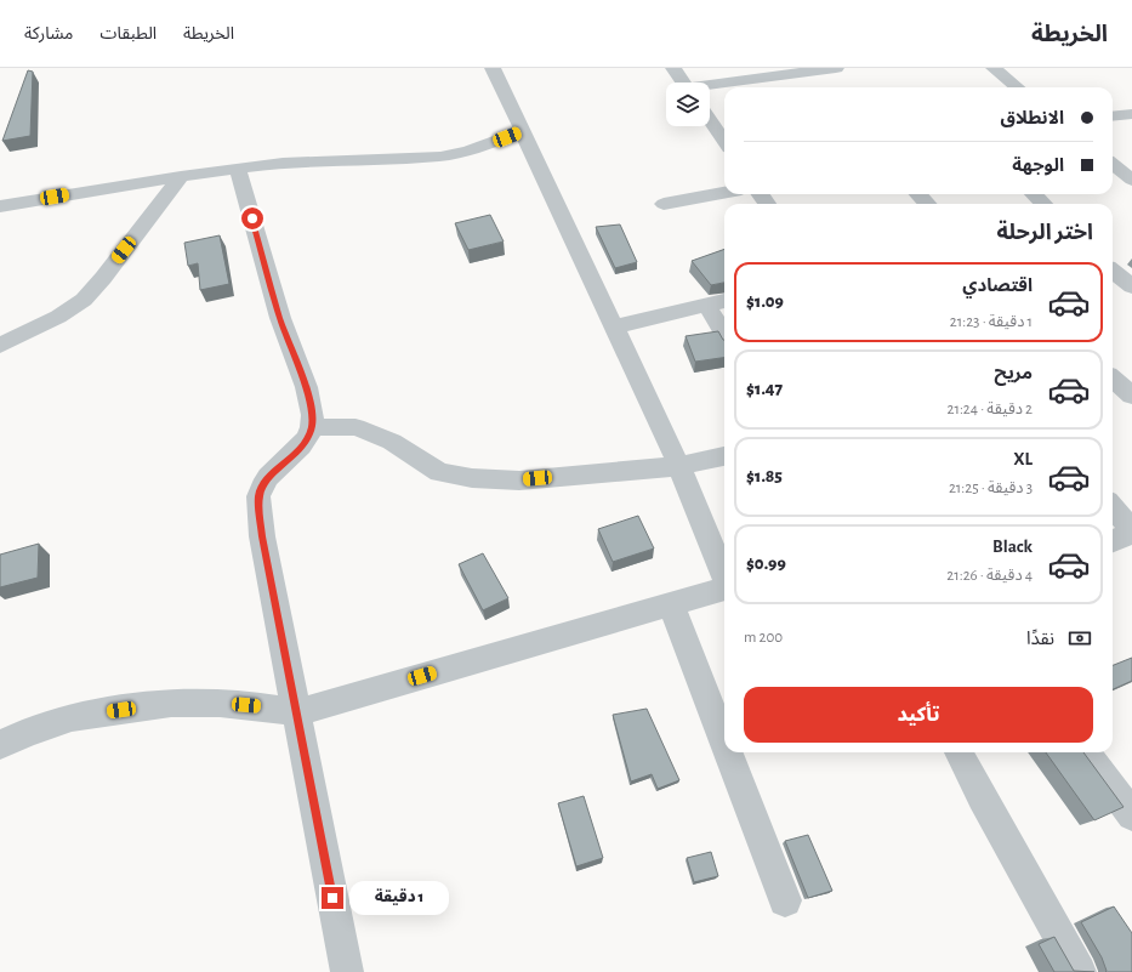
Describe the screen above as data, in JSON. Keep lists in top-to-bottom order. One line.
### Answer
{"page":{"header":"الخريطة","nav":["الخريطة","الطبقات","مشاركة"],"banner":["الانطلاق","الوجهة"],"heading":"اختر الرحلة","list":[{"name":"اقتصادي","note":"1 دقيقة · 21:23","value":"$1.09"},{"name":"مريح","note":"2 دقيقة · 21:24","value":"$1.47"},{"name":"XL","note":"3 دقيقة · 21:25","value":"$1.85"},{"name":"Black","note":"4 دقيقة · 21:26","value":"$0.99"}],"pay":["نقدًا","200 m"],"buttons":"تأكيد","bubble":"1 دقيقة"}}
